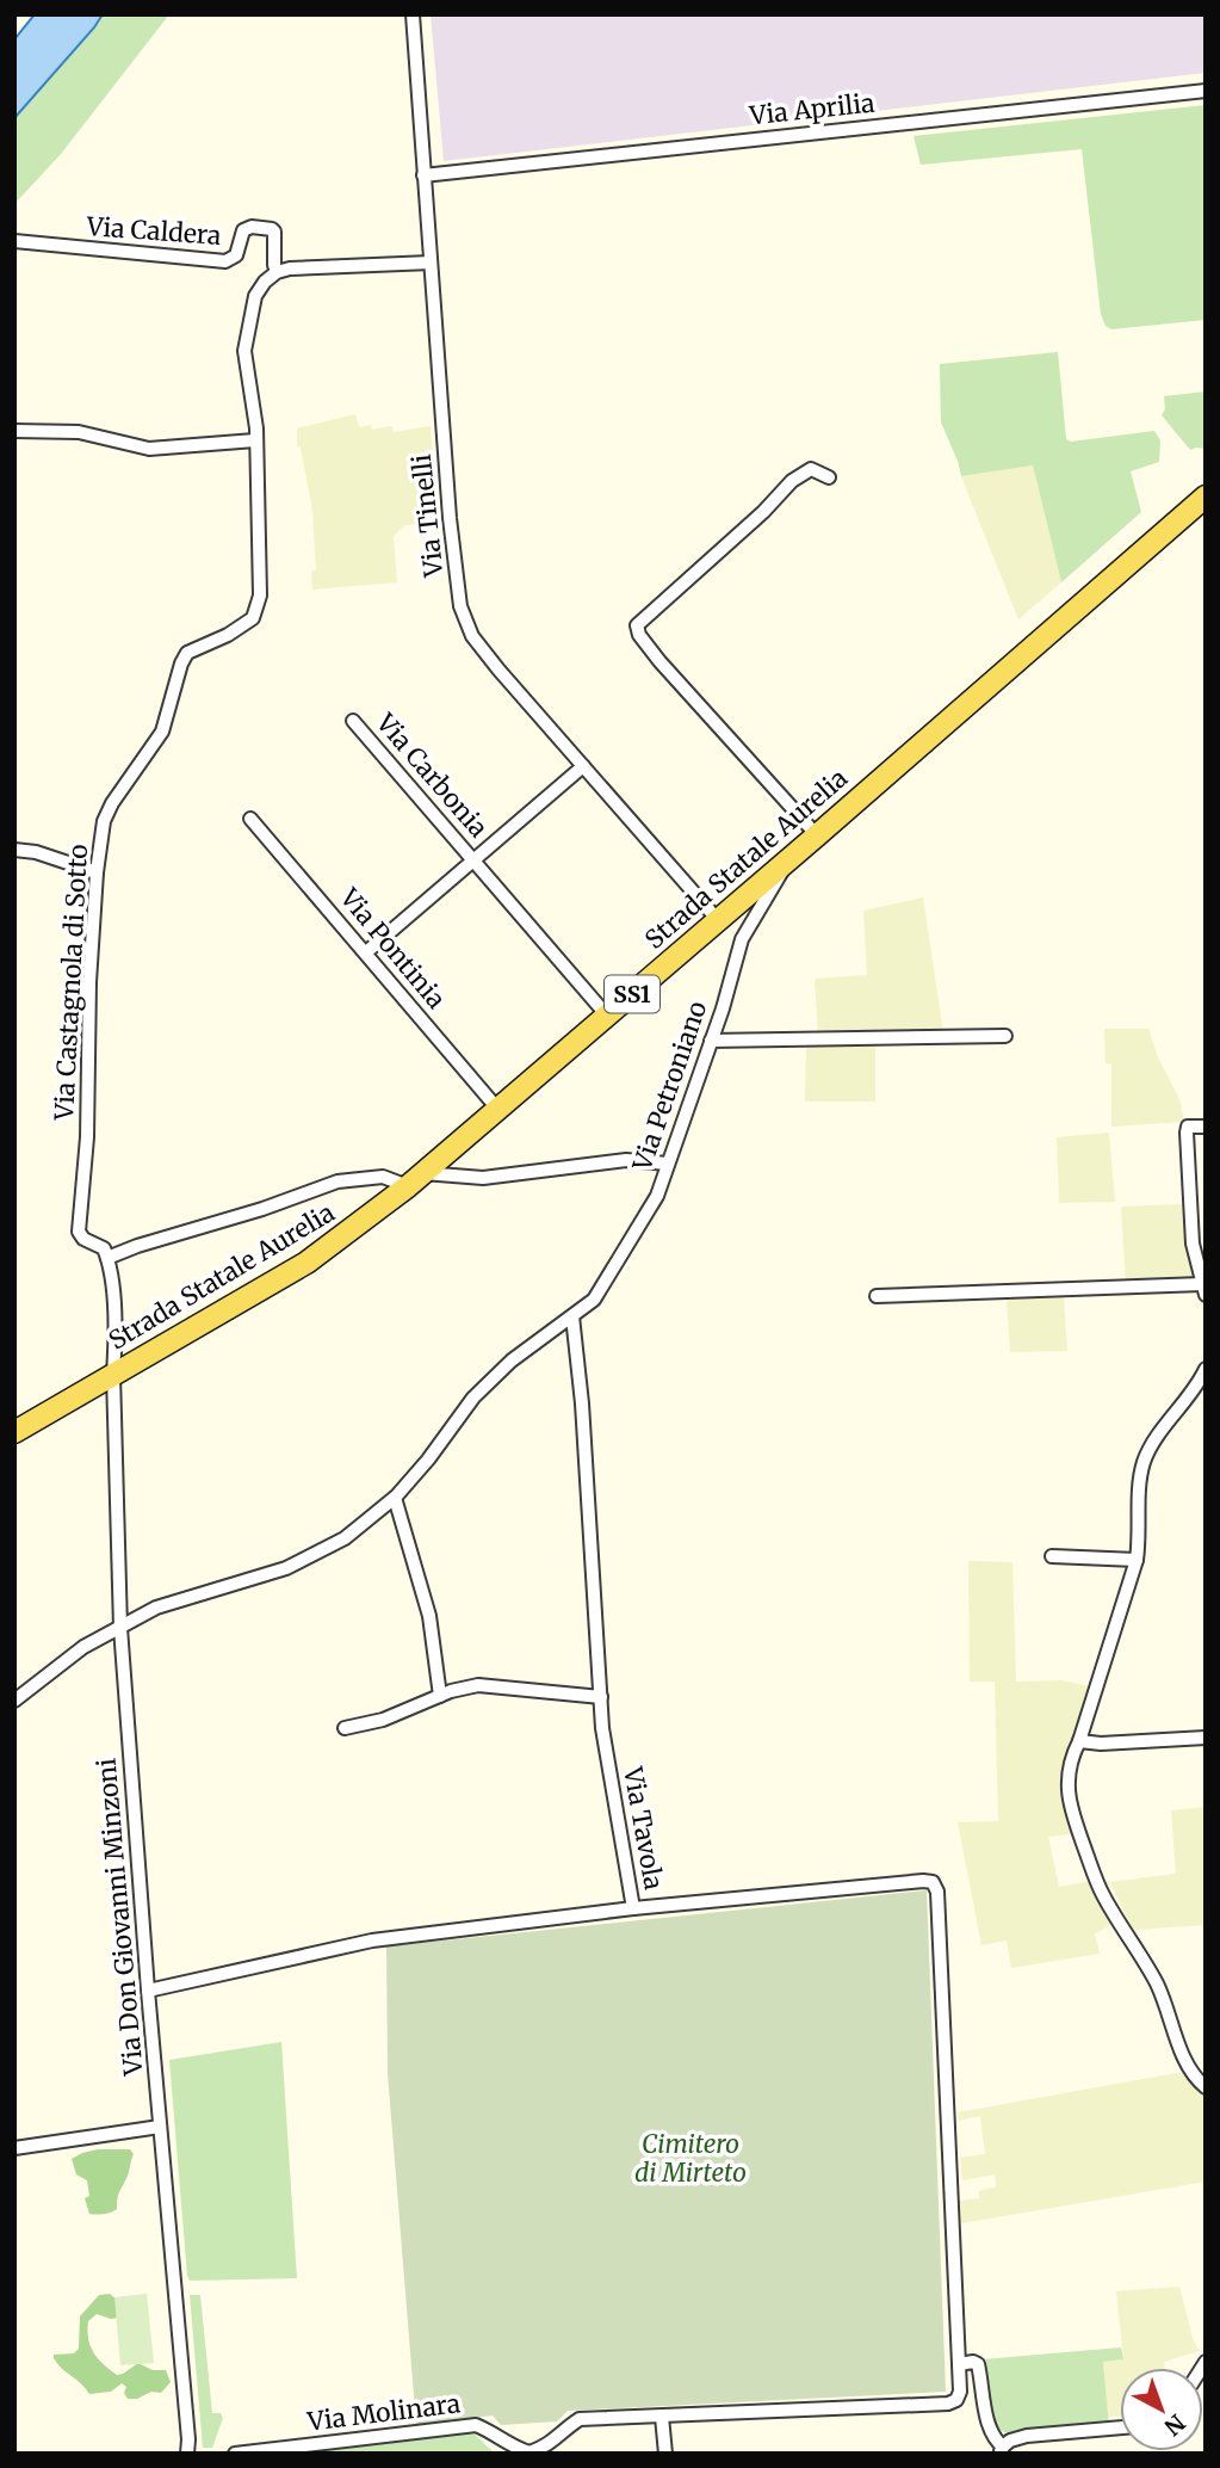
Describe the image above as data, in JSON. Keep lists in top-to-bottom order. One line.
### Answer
{"streets":{"main road":["Strada Statale Aurelia","SS1"],"street":["Via Aprilia","Via Caldera","Via Tinelli","Via Carbonia","Via Pontinia","Via Castagnola di Sotto","Via Petroniano","Via Tavola","Via Don Giovanni Minzoni","Via Molinara"]},"crossings":[["Via Aprilia","Via Tinelli"],["Via Caldera","Via Castagnola di Sotto"],["Via Tinelli","Via Carbonia"],["Via Tinelli","Strada Statale Aurelia"],["Via Carbonia","Strada Statale Aurelia"],["Via Carbonia","Via Pontinia"],["Strada Statale Aurelia","Via Pontinia"],["Strada Statale Aurelia","Via Petroniano"],["Strada Statale Aurelia","Via Don Giovanni Minzoni"],["Via Petroniano","Via Tavola"],["Via Petroniano","Via Don Giovanni Minzoni"],["Via Tavola","Via Don Giovanni Minzoni"]],"parks":["Cimitero di Mirteto"],"north":"bottom right"}
